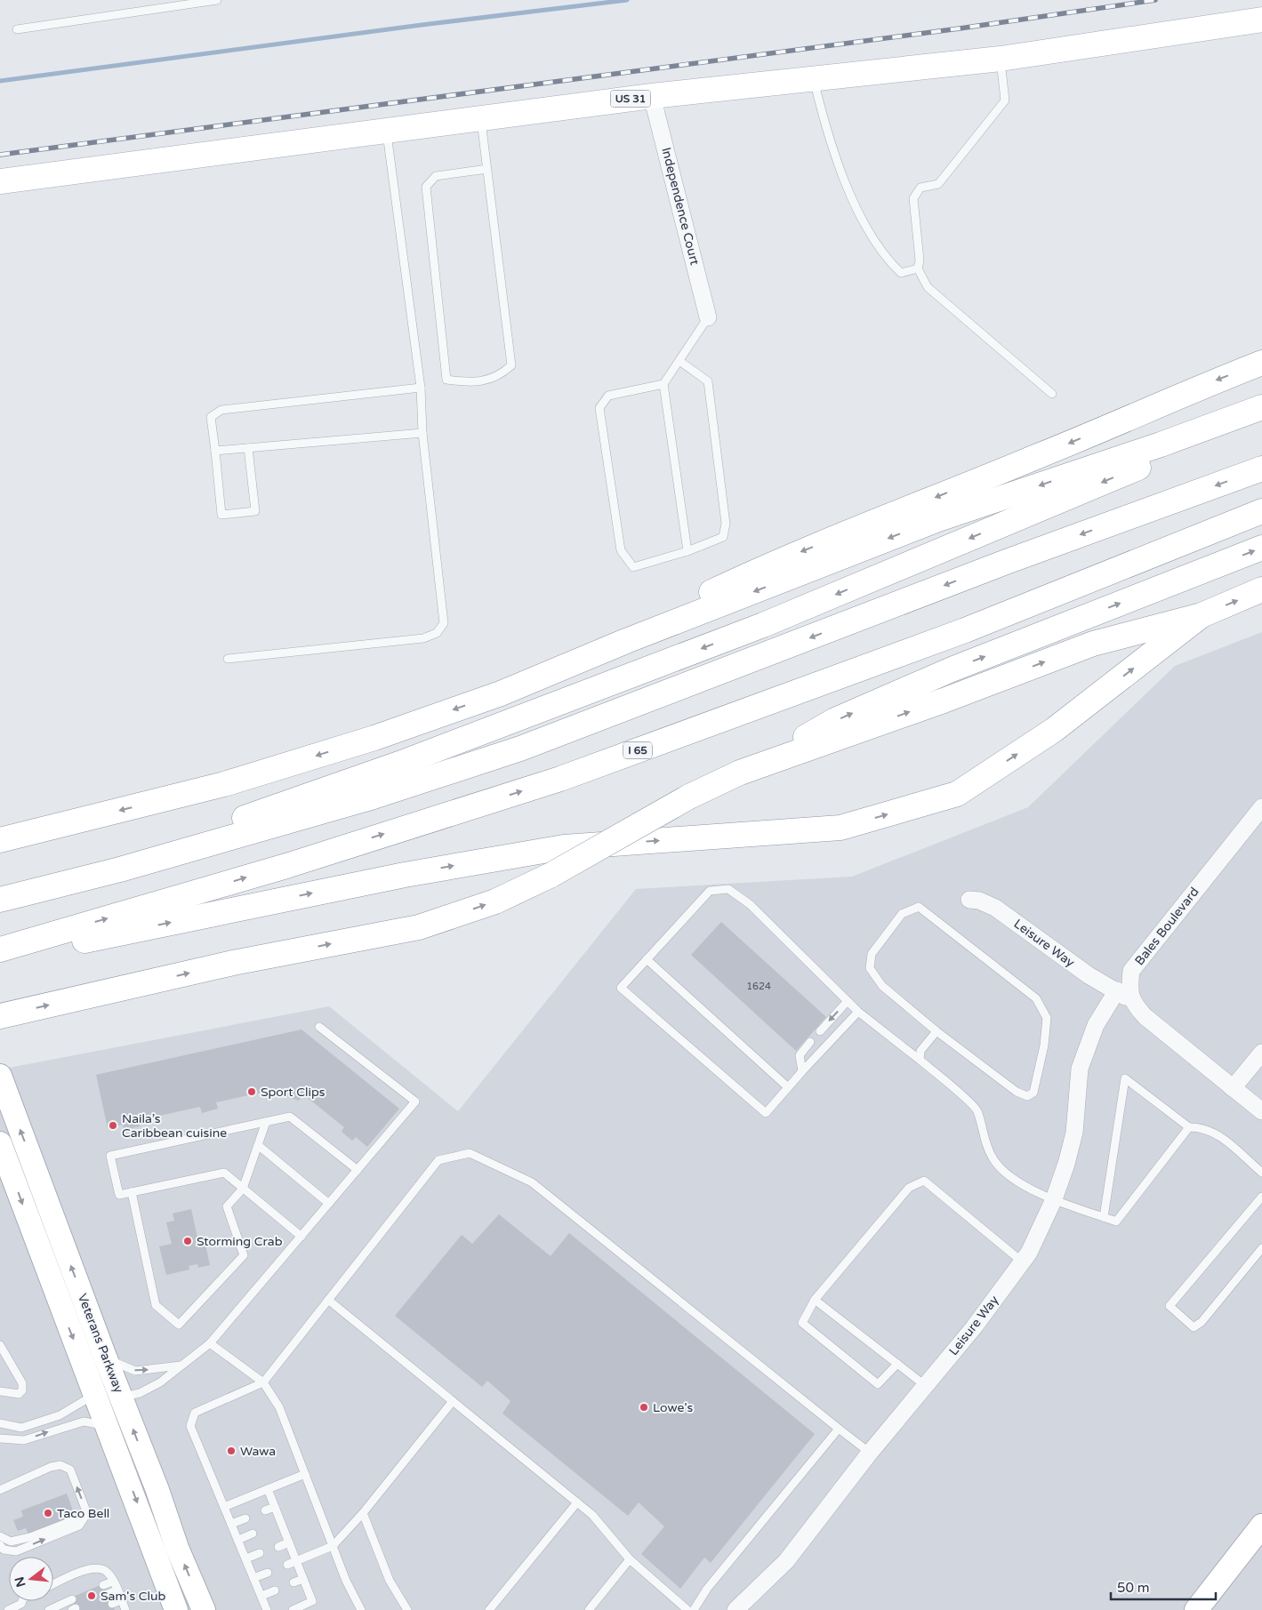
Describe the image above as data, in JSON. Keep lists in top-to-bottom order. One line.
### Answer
{"streets":{"main road":["US 31","I 65","Veterans Parkway"],"street":["Independence Court","Bales Boulevard","Leisure Way"]},"crossings":[["US 31","Independence Court"],["Bales Boulevard","Leisure Way"]],"places":["Sport Clips","Naila’s Caribbean cuisine","Storming Crab","Lowe's","Wawa","Taco Bell","Sam's Club"],"house_numbers":["1624"],"scale_bar":"50 m","north":"left"}
